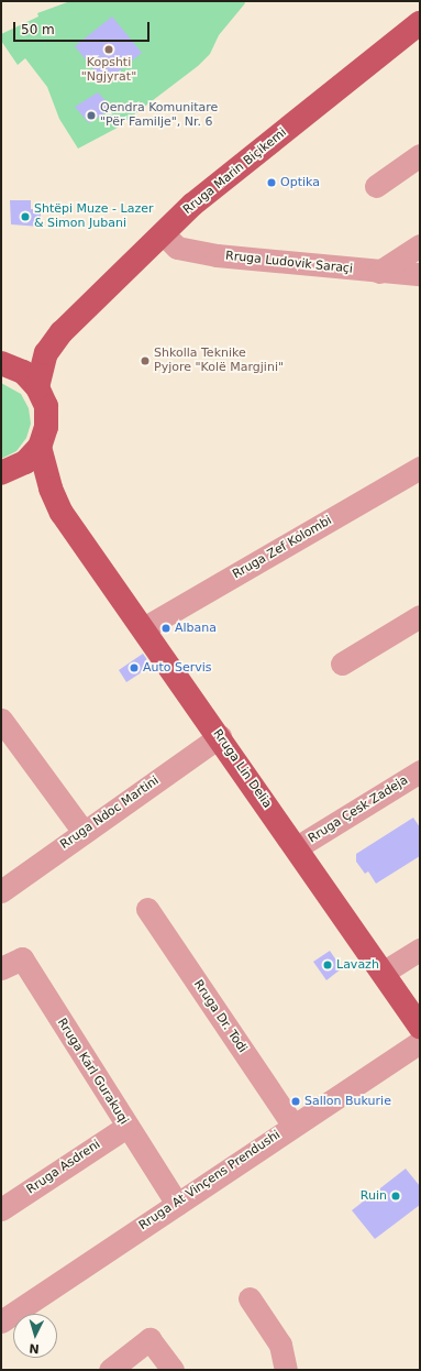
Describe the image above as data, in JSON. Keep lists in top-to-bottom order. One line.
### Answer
{"streets":{"main road":["Rruga Marin Biçikemi","Rruga Lin Delia"],"street":["Rruga Ludovik Saraçi","Rruga Zef Kolombi","Rruga Çesk Zadeja","Rruga Ndoc Martini","Rruga Dr. Todi","Rruga Karl Gurakuqi","Rruga Asdreni","Rruga At Vinçens Prendushi"]},"crossings":[["Rruga Marin Biçikemi","Rruga Ludovik Saraçi"],["Rruga Zef Kolombi","Rruga Lin Delia"],["Rruga Lin Delia","Rruga Çesk Zadeja"],["Rruga Lin Delia","Rruga Ndoc Martini"],["Rruga Dr. Todi","Rruga At Vinçens Prendushi"],["Rruga Karl Gurakuqi","Rruga Asdreni"],["Rruga Karl Gurakuqi","Rruga At Vinçens Prendushi"]],"places":["Kopshti \"Ngjyrat\"","Qendra Komunitare \"Për Familje\", Nr. 6","Optika","Shtëpi Muze - Lazer & Simon Jubani","Shkolla Teknike Pyjore \"Kolë Margjini\"","Albana","Auto Servis","Lavazh","Sallon Bukurie","Ruin"],"scale_bar":"50 m","north":"bottom"}
